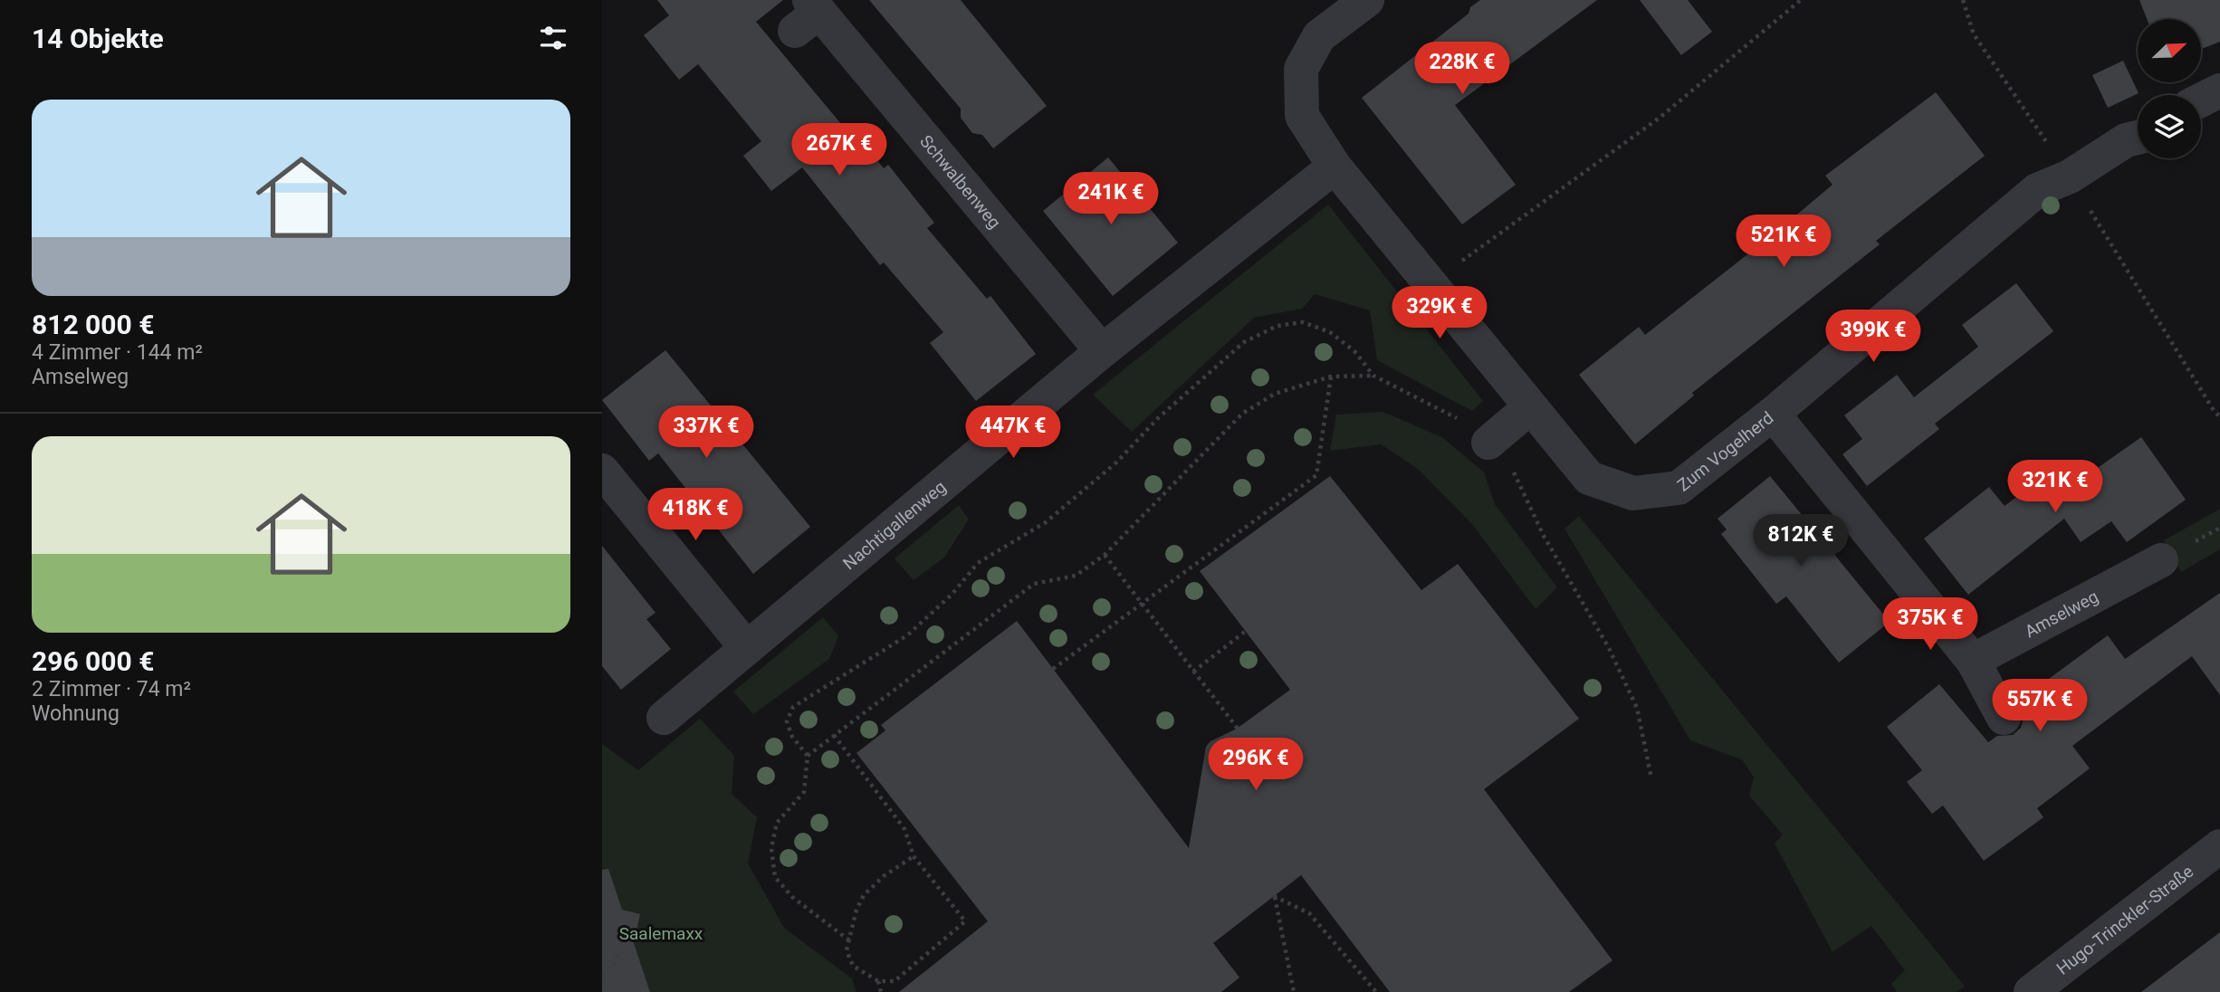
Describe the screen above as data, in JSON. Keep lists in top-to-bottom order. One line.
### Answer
{"streets":{"street":["Schwalbenweg","Zum Vogelherd","Nachtigallenweg","Amselweg","Hugo-Trinckler-Straße"]},"crossings":[["Schwalbenweg","Nachtigallenweg"],["Zum Vogelherd","Nachtigallenweg"]],"parks":["Saalemaxx"],"north":"top right","page":{"heading":"14 Objekte","price":["228K €","267K €","241K €","521K €","329K €","399K €","337K €","447K €","321K €","418K €","812K €","375K €","557K €","296K €"],"list":[{"name":"812 000 €","note":"4 Zimmer · 144 m² · Amselweg"},{"name":"296 000 €","note":"2 Zimmer · 74 m² · Wohnung"}]}}
